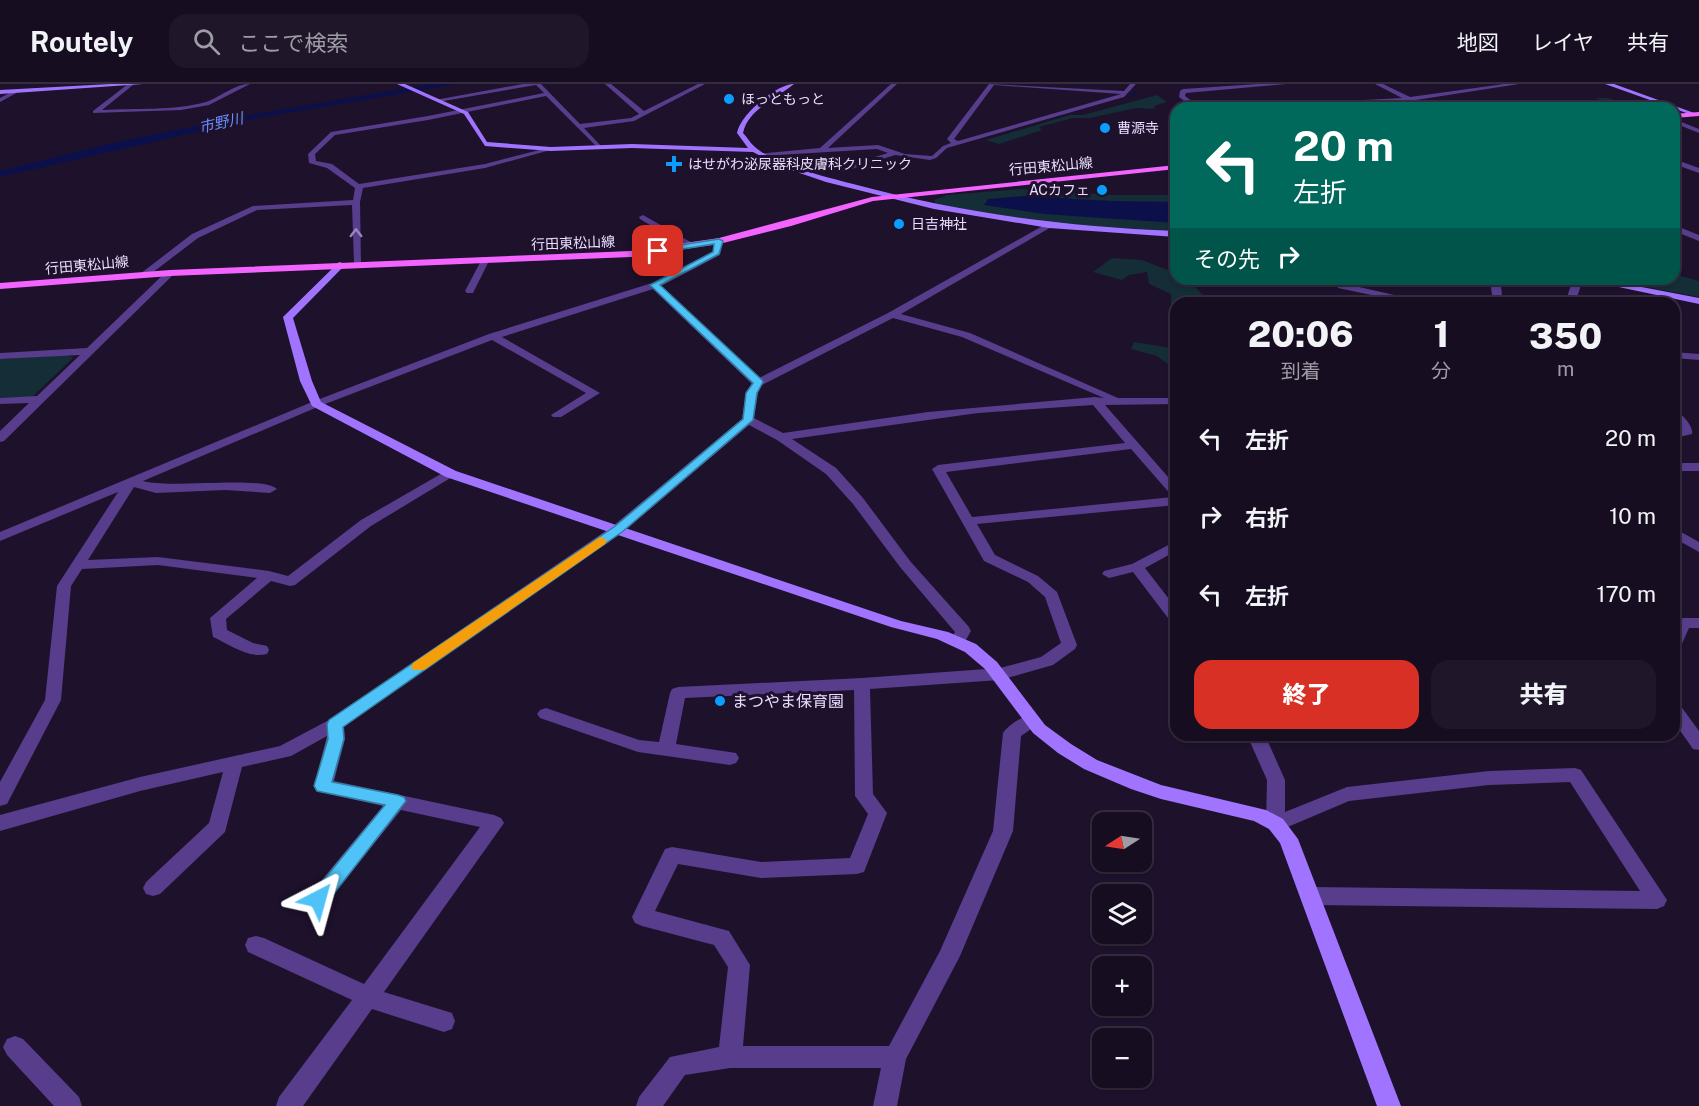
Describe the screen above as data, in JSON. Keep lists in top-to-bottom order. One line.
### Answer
{"streets":{"main road":["行田東松山線"]},"water":["市野川"],"places":{"other":["ほっともっと","曹源寺","ACカフェ","日吉神社","まつやま保育園"],"health":["はせがわ泌尿器科皮膚科クリニック"]},"north":"left","page":{"header":"Routely","search":"ここで検索","nav":["地図","レイヤ","共有"],"turn":["20 m","左折"],"then":"その先","eta":["20:06","到着","1","分","350","m"],"list":[{"name":"左折","value":"20 m"},{"name":"右折","value":"10 m"},{"name":"左折","value":"170 m"}],"buttons":["終了","共有"],"map_buttons":["+","−"]}}
